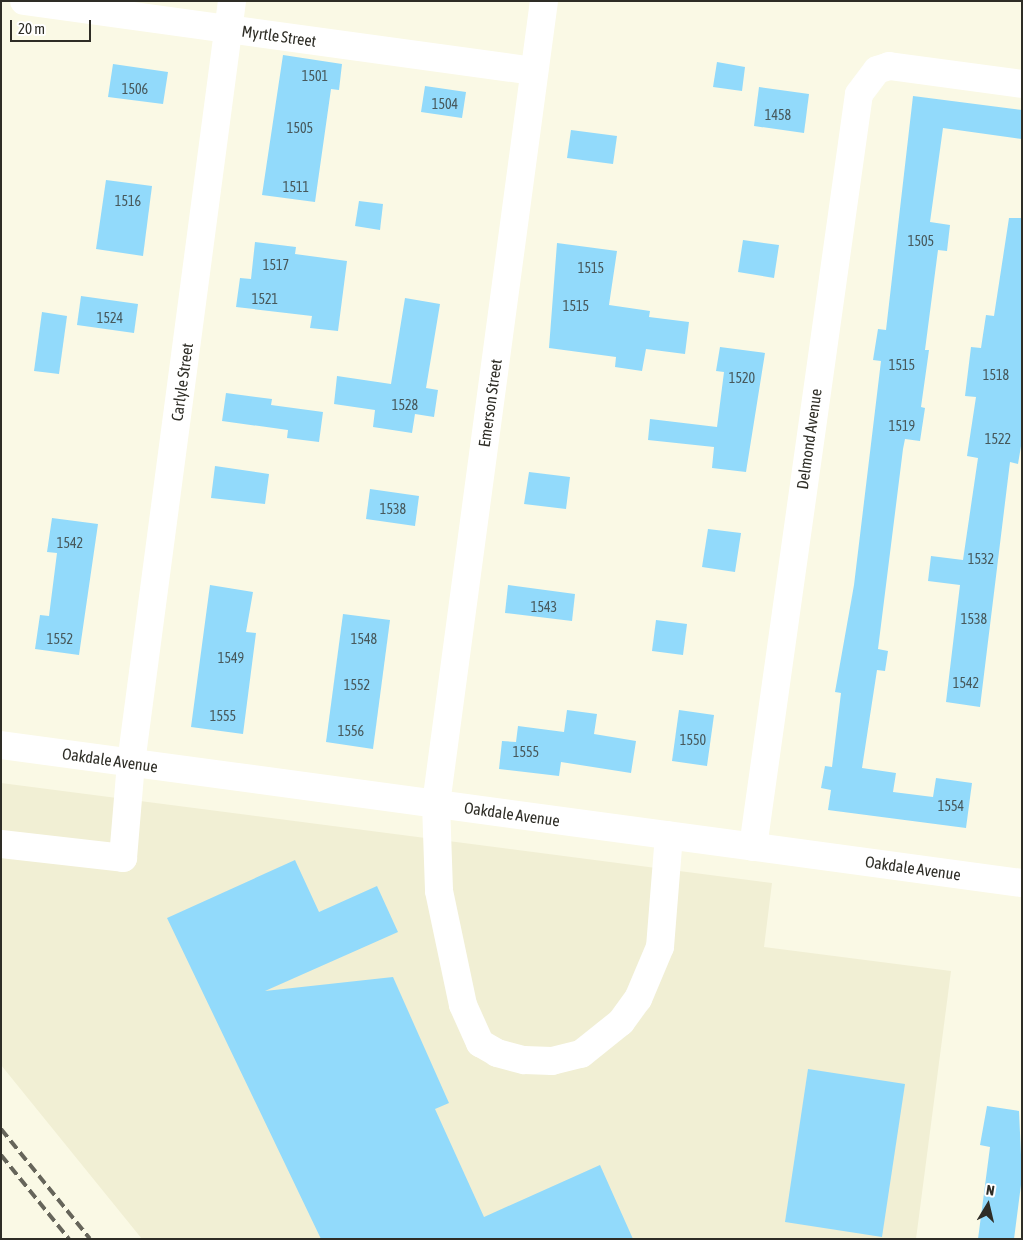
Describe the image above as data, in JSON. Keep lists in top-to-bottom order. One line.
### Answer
{"streets":{"street":["Myrtle Street","Carlyle Street","Emerson Street","Delmond Avenue","Oakdale Avenue"]},"crossings":[["Myrtle Street","Carlyle Street"],["Myrtle Street","Emerson Street"],["Carlyle Street","Oakdale Avenue"],["Emerson Street","Oakdale Avenue"],["Delmond Avenue","Oakdale Avenue"]],"house_numbers":["1501","1506","1504","1458","1505","1511","1516","1505","1517","1515","1521","1515","1524","1515","1518","1520","1528","1519","1522","1538","1542","1532","1543","1538","1552","1548","1549","1542","1552","1555","1556","1550","1555","1554"],"scale_bar":"20 m","north":"top"}
